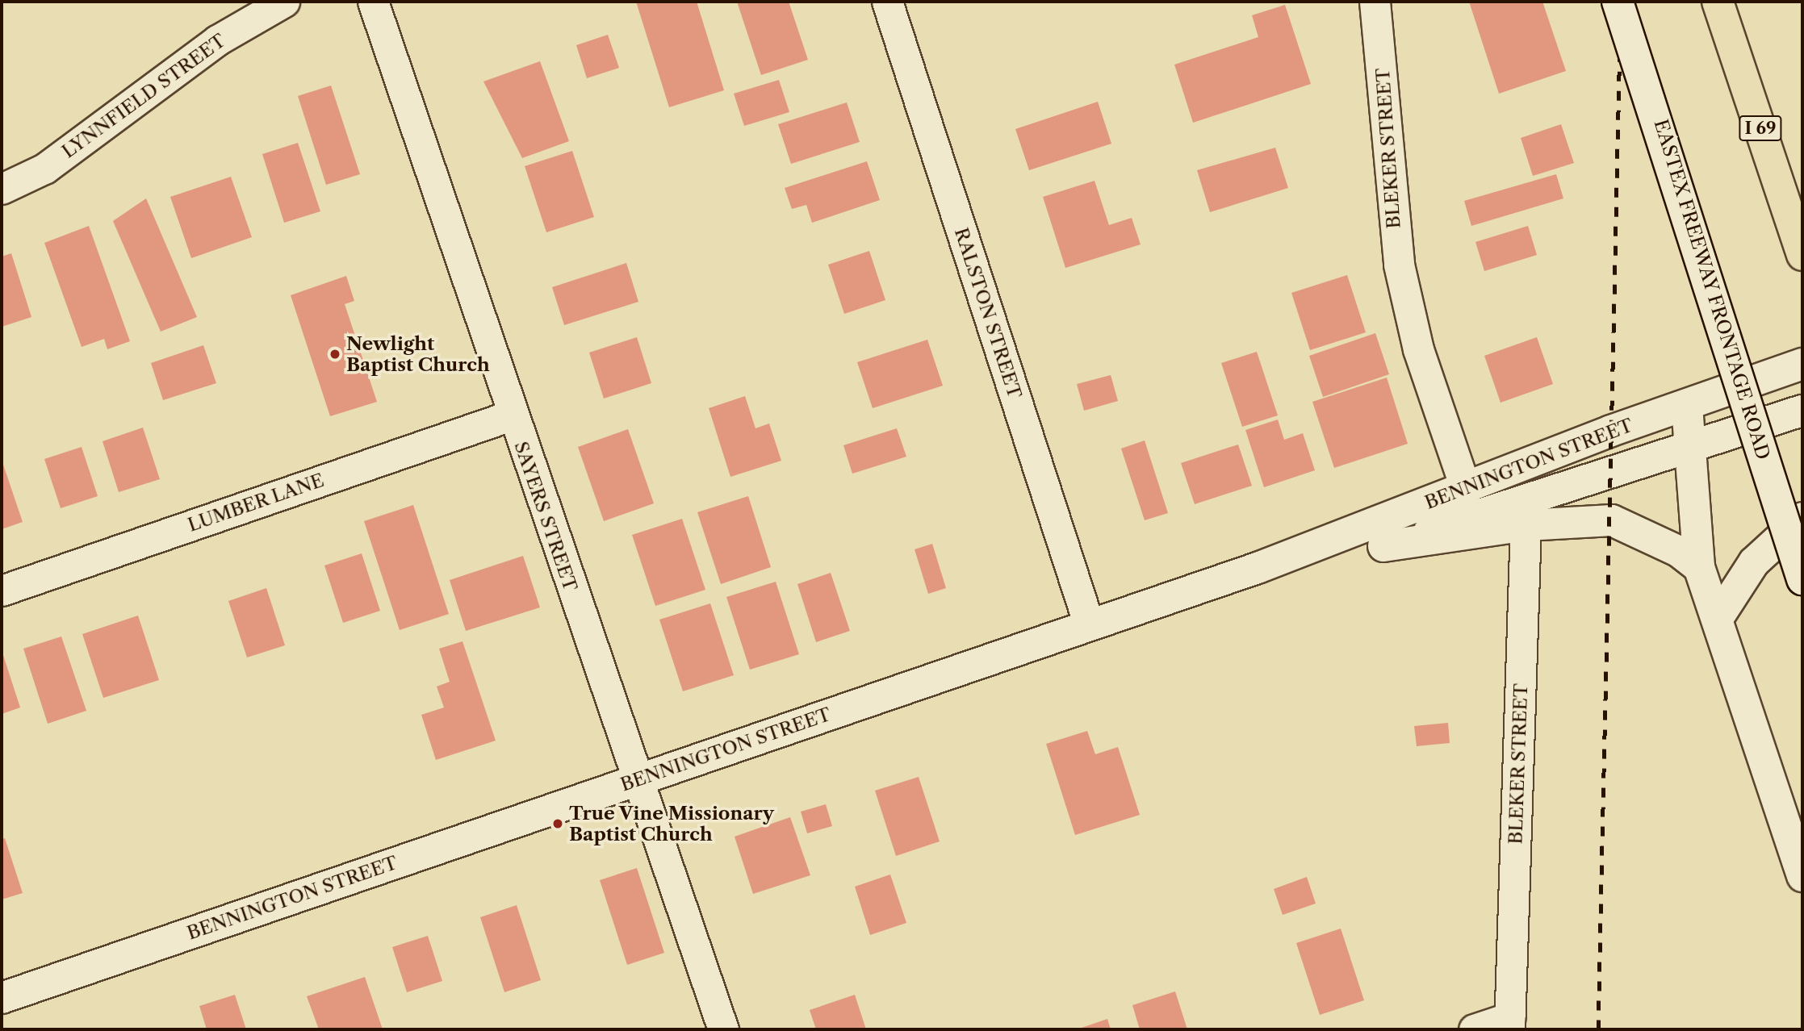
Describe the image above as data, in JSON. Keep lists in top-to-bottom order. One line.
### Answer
{"streets":{"highway":["I 69"],"street":["LYNNFIELD STREET","BLEKER STREET","EASTEX FREEWAY FRONTAGE ROAD","RALSTON STREET","BENNINGTON STREET","LUMBER LANE","SAYERS STREET"]},"crossings":[["BLEKER STREET","BENNINGTON STREET"],["RALSTON STREET","BENNINGTON STREET"],["BENNINGTON STREET","SAYERS STREET"],["LUMBER LANE","SAYERS STREET"]],"places":["Newlight Baptist Church","True Vine Missionary Baptist Church"]}
